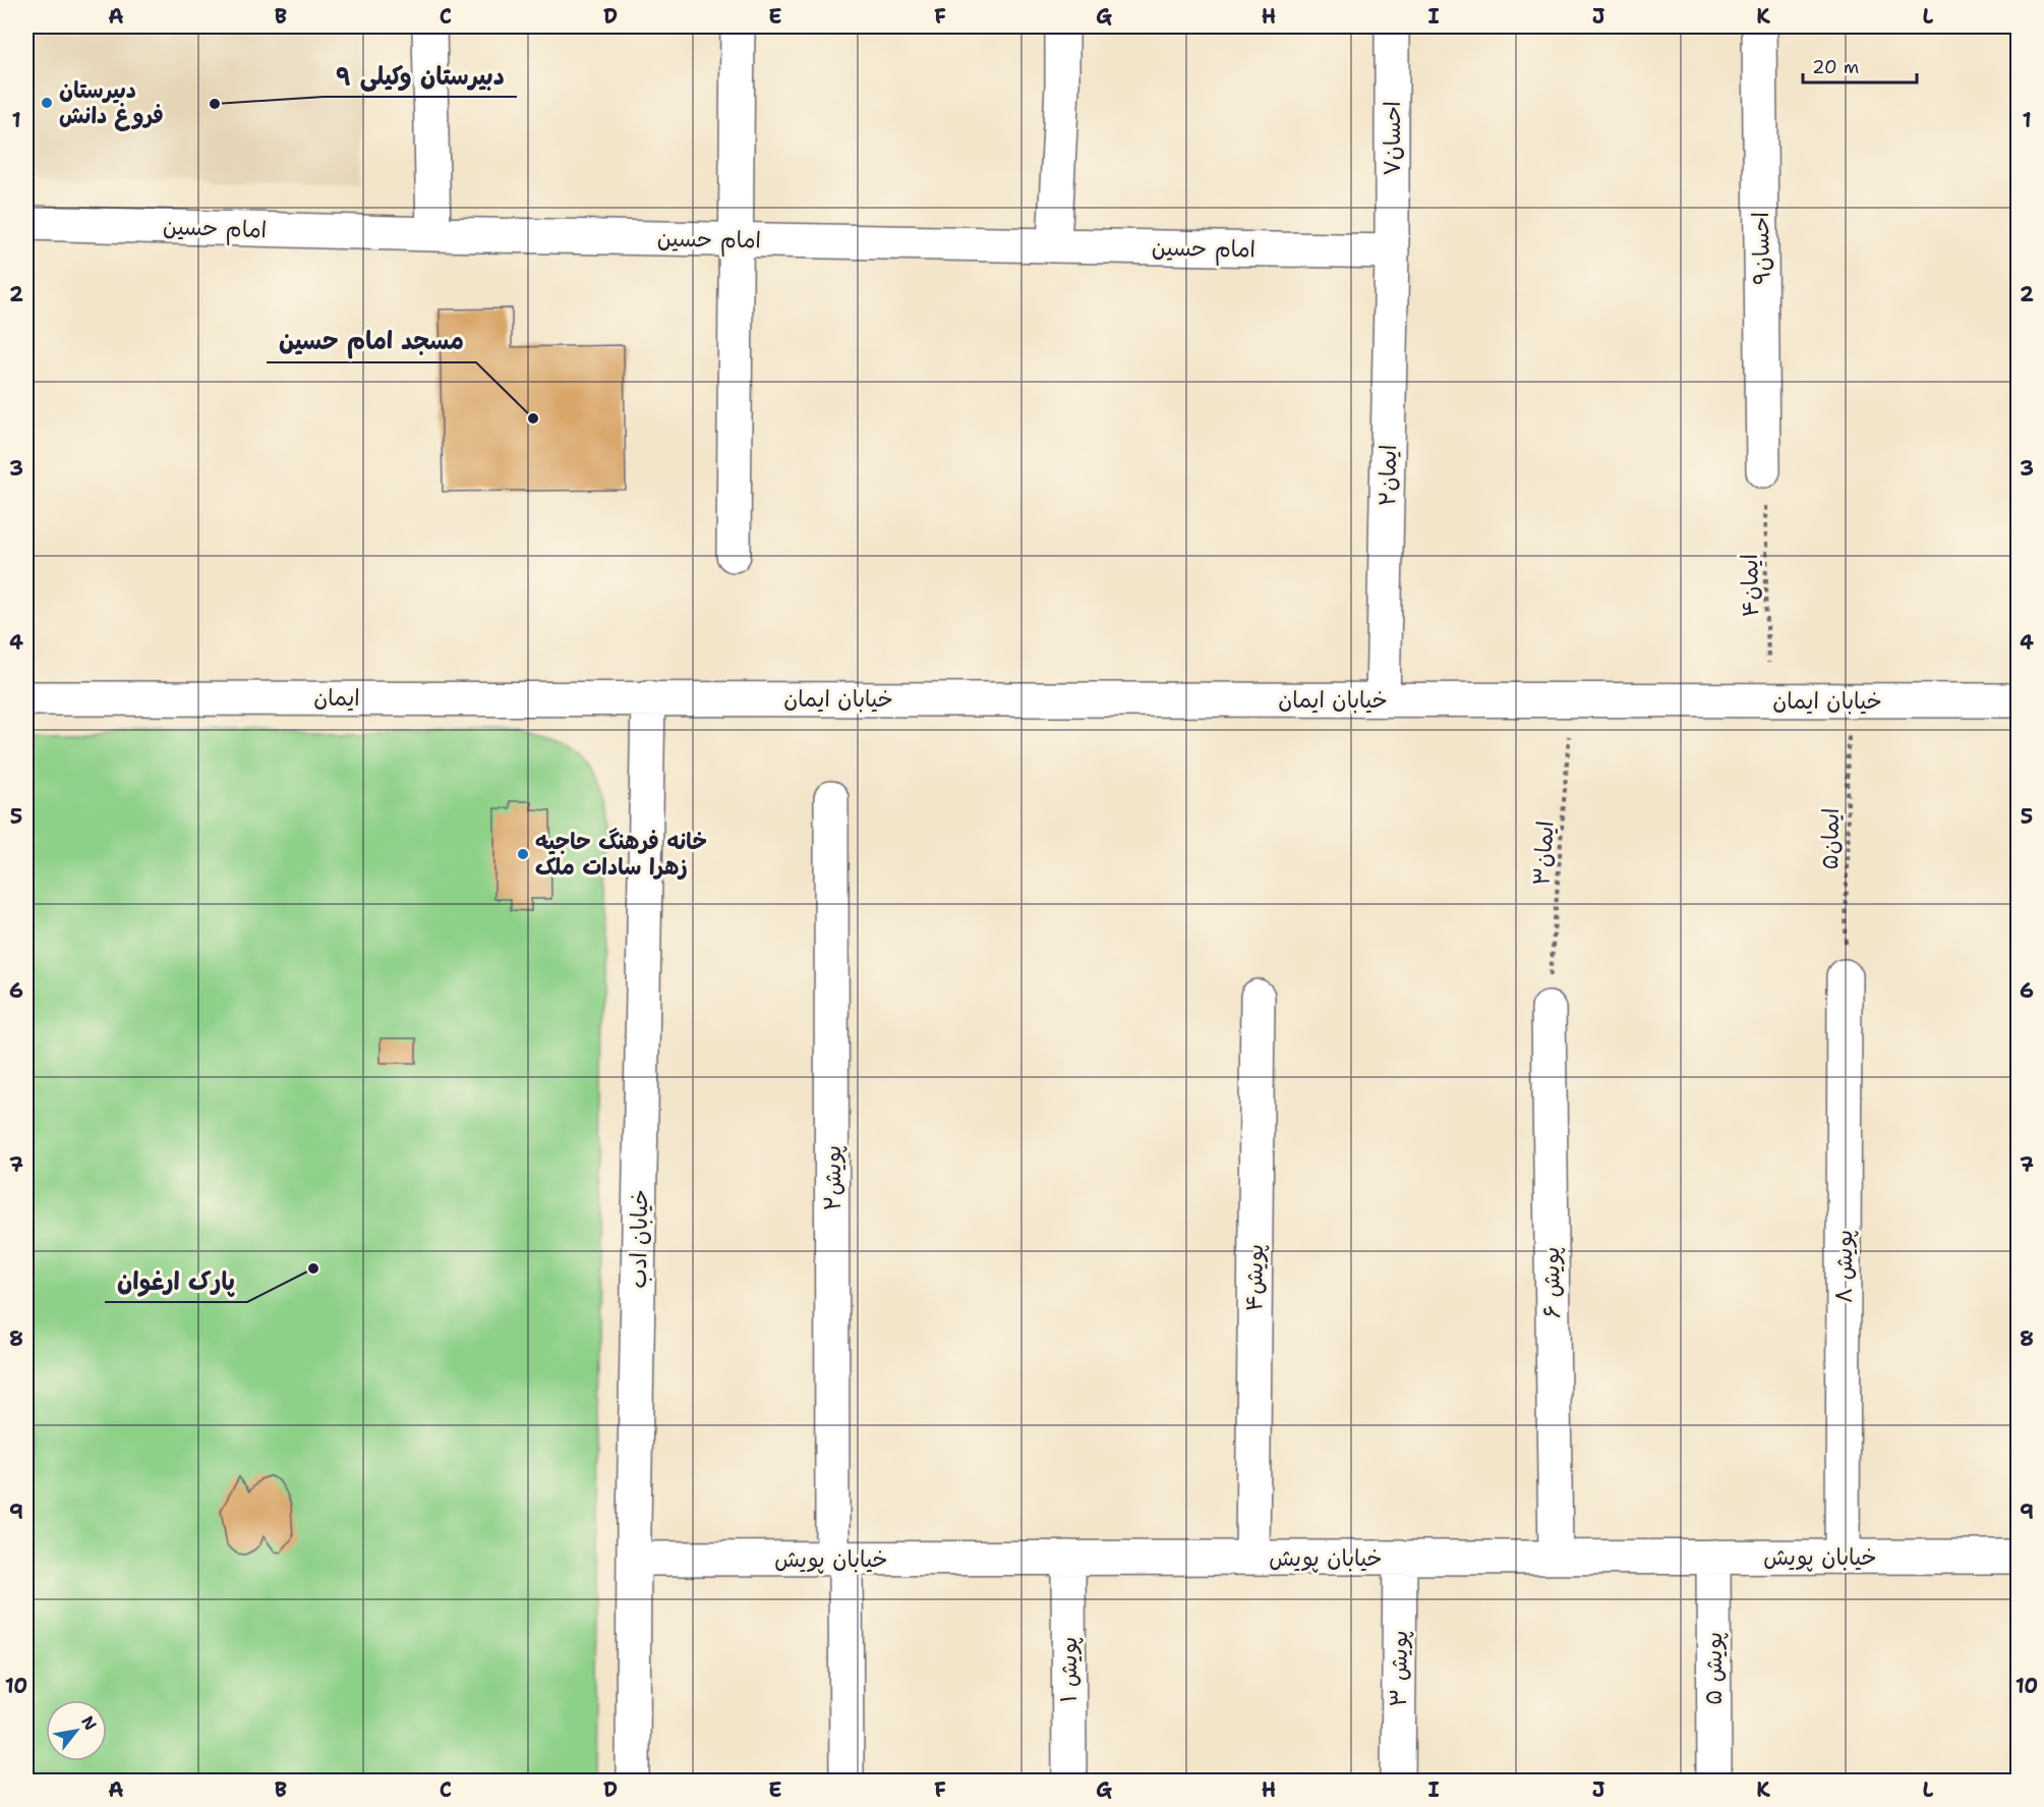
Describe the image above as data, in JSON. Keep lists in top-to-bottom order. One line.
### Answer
{"streets":{"street":["احسان۷","امام حسین","احسان۹","ایمان۲","ایمان","خیابان ایمان","پویش۲","خیابان ادب","پویش ۸","پویش۴","پویش ۶","خیابان پویش","پویش ۳","پویش ۵","پویش ۱"],"path":["ایمان۴","ایمان۵","ایمان۳"]},"crossings":[["احسان۷","امام حسین"],["احسان۷","ایمان۲"],["امام حسین","ایمان۲"],["احسان۹","ایمان۴"],["ایمان۲","خیابان ایمان"],["ایمان۴","خیابان ایمان"],["ایمان","خیابان ایمان"],["ایمان","خیابان ادب"],["خیابان ایمان","ایمان۵"],["خیابان ایمان","ایمان۳"],["خیابان ایمان","خیابان ادب"],["ایمان۵","پویش ۸"],["ایمان۳","پویش ۶"],["پویش۲","خیابان پویش"],["خیابان ادب","خیابان پویش"],["پویش ۸","خیابان پویش"],["پویش۴","خیابان پویش"],["پویش ۶","خیابان پویش"],["خیابان پویش","پویش ۳"],["خیابان پویش","پویش ۵"],["خیابان پویش","پویش ۱"]],"places":["دبیرستان فروغ دانش","دبیرستان وکیلی ۹","مسجد امام حسین","خانه فرهنگ حاجیه زهرا سادات ملک","پارک ارغوان"],"scale_bar":"20 m","north":"top right","grid":{"columns":["A","B","C","D","E","F","G","H","I","J","K","L"],"rows":["1","2","3","4","5","6","7","8","9","10"]}}
